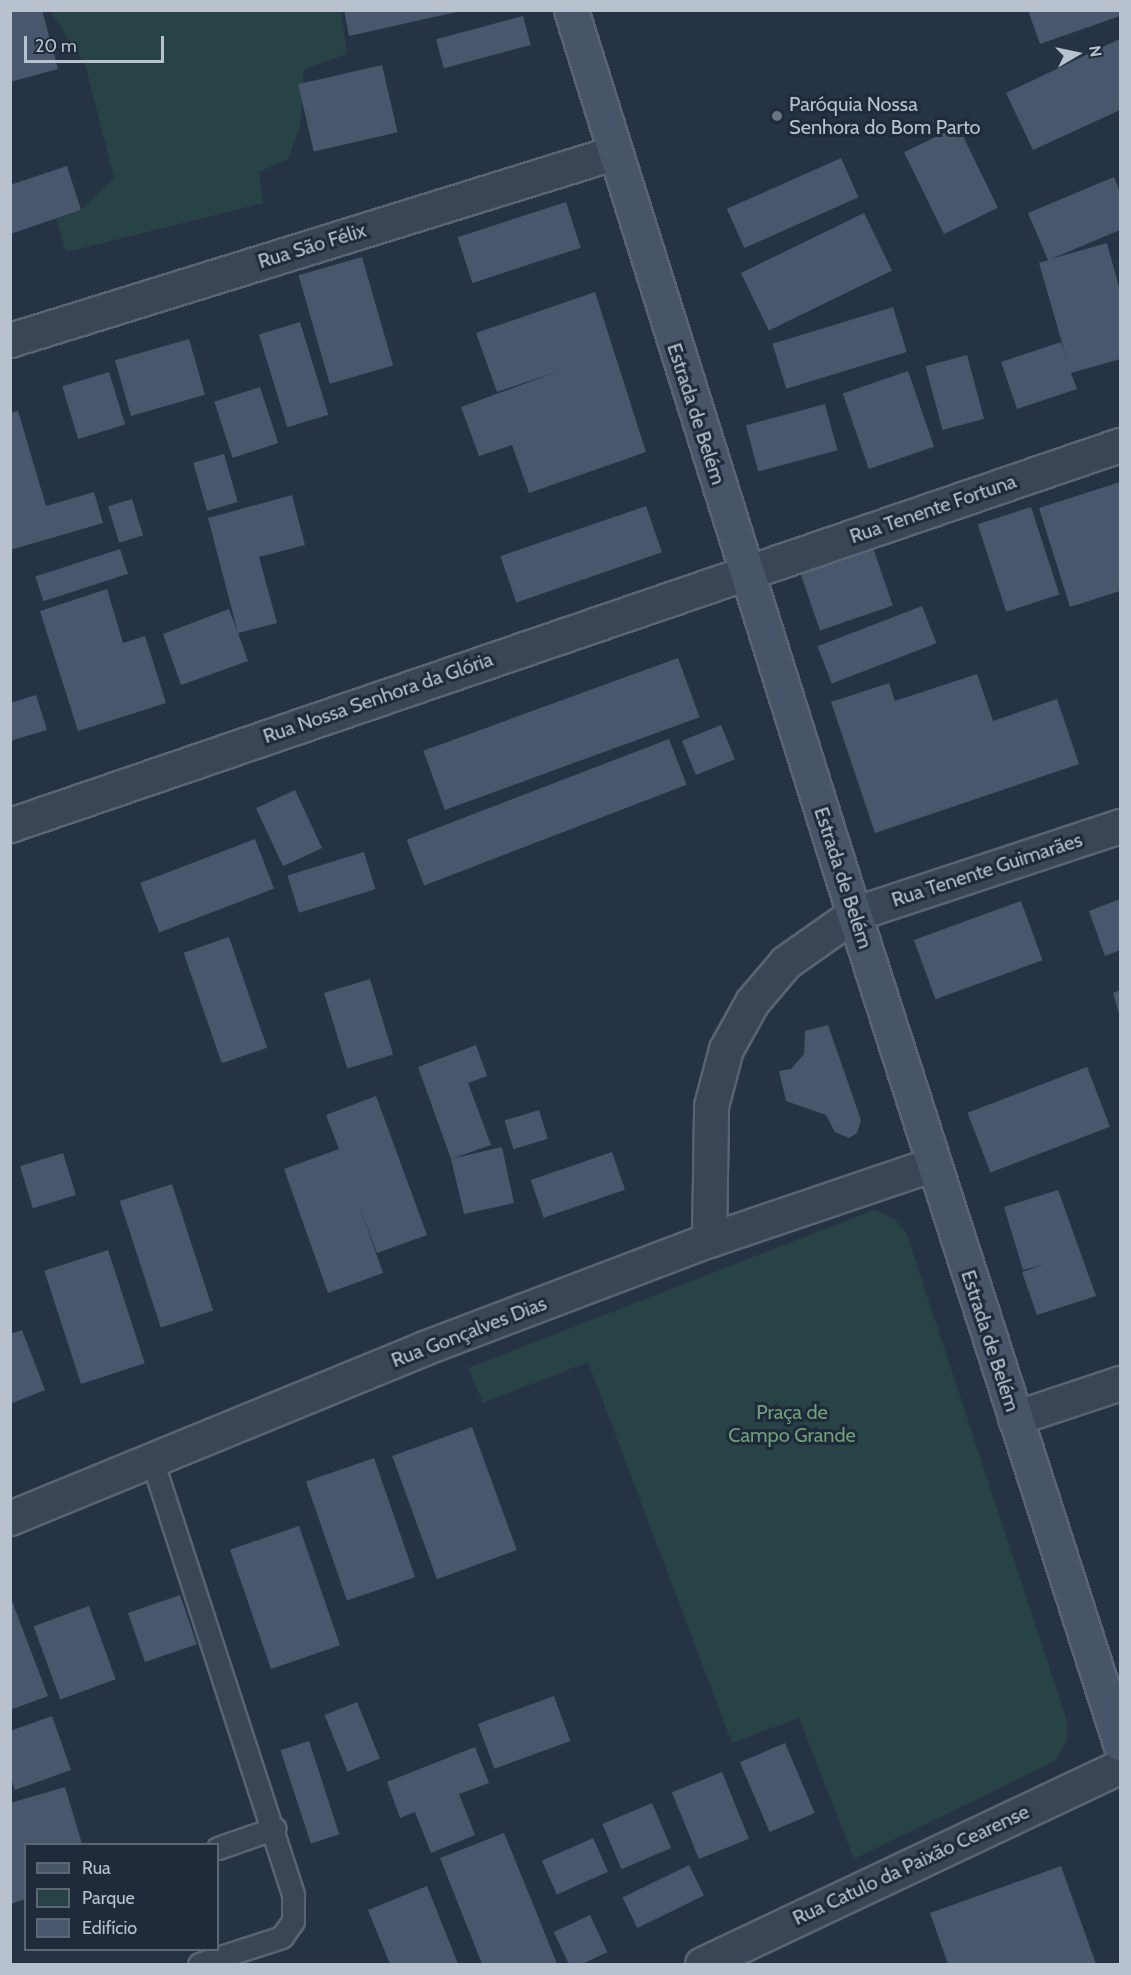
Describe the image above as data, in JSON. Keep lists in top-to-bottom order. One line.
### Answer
{"streets":{"main road":["Estrada de Belém"],"street":["Rua São Félix","Rua Tenente Fortuna","Rua Nossa Senhora da Glória","Rua Tenente Guimarães","Rua Gonçalves Dias","Rua Catulo da Paixão Cearense"]},"crossings":[["Rua São Félix","Estrada de Belém"],["Estrada de Belém","Rua Tenente Fortuna"],["Estrada de Belém","Rua Nossa Senhora da Glória"],["Estrada de Belém","Rua Tenente Guimarães"],["Estrada de Belém","Rua Gonçalves Dias"],["Rua Tenente Fortuna","Rua Nossa Senhora da Glória"]],"parks":["Praça de Campo Grande"],"places":["Paróquia Nossa Senhora do Bom Parto"],"legend":["Rua","Parque","Edifício"],"scale_bar":"20 m","north":"right"}
